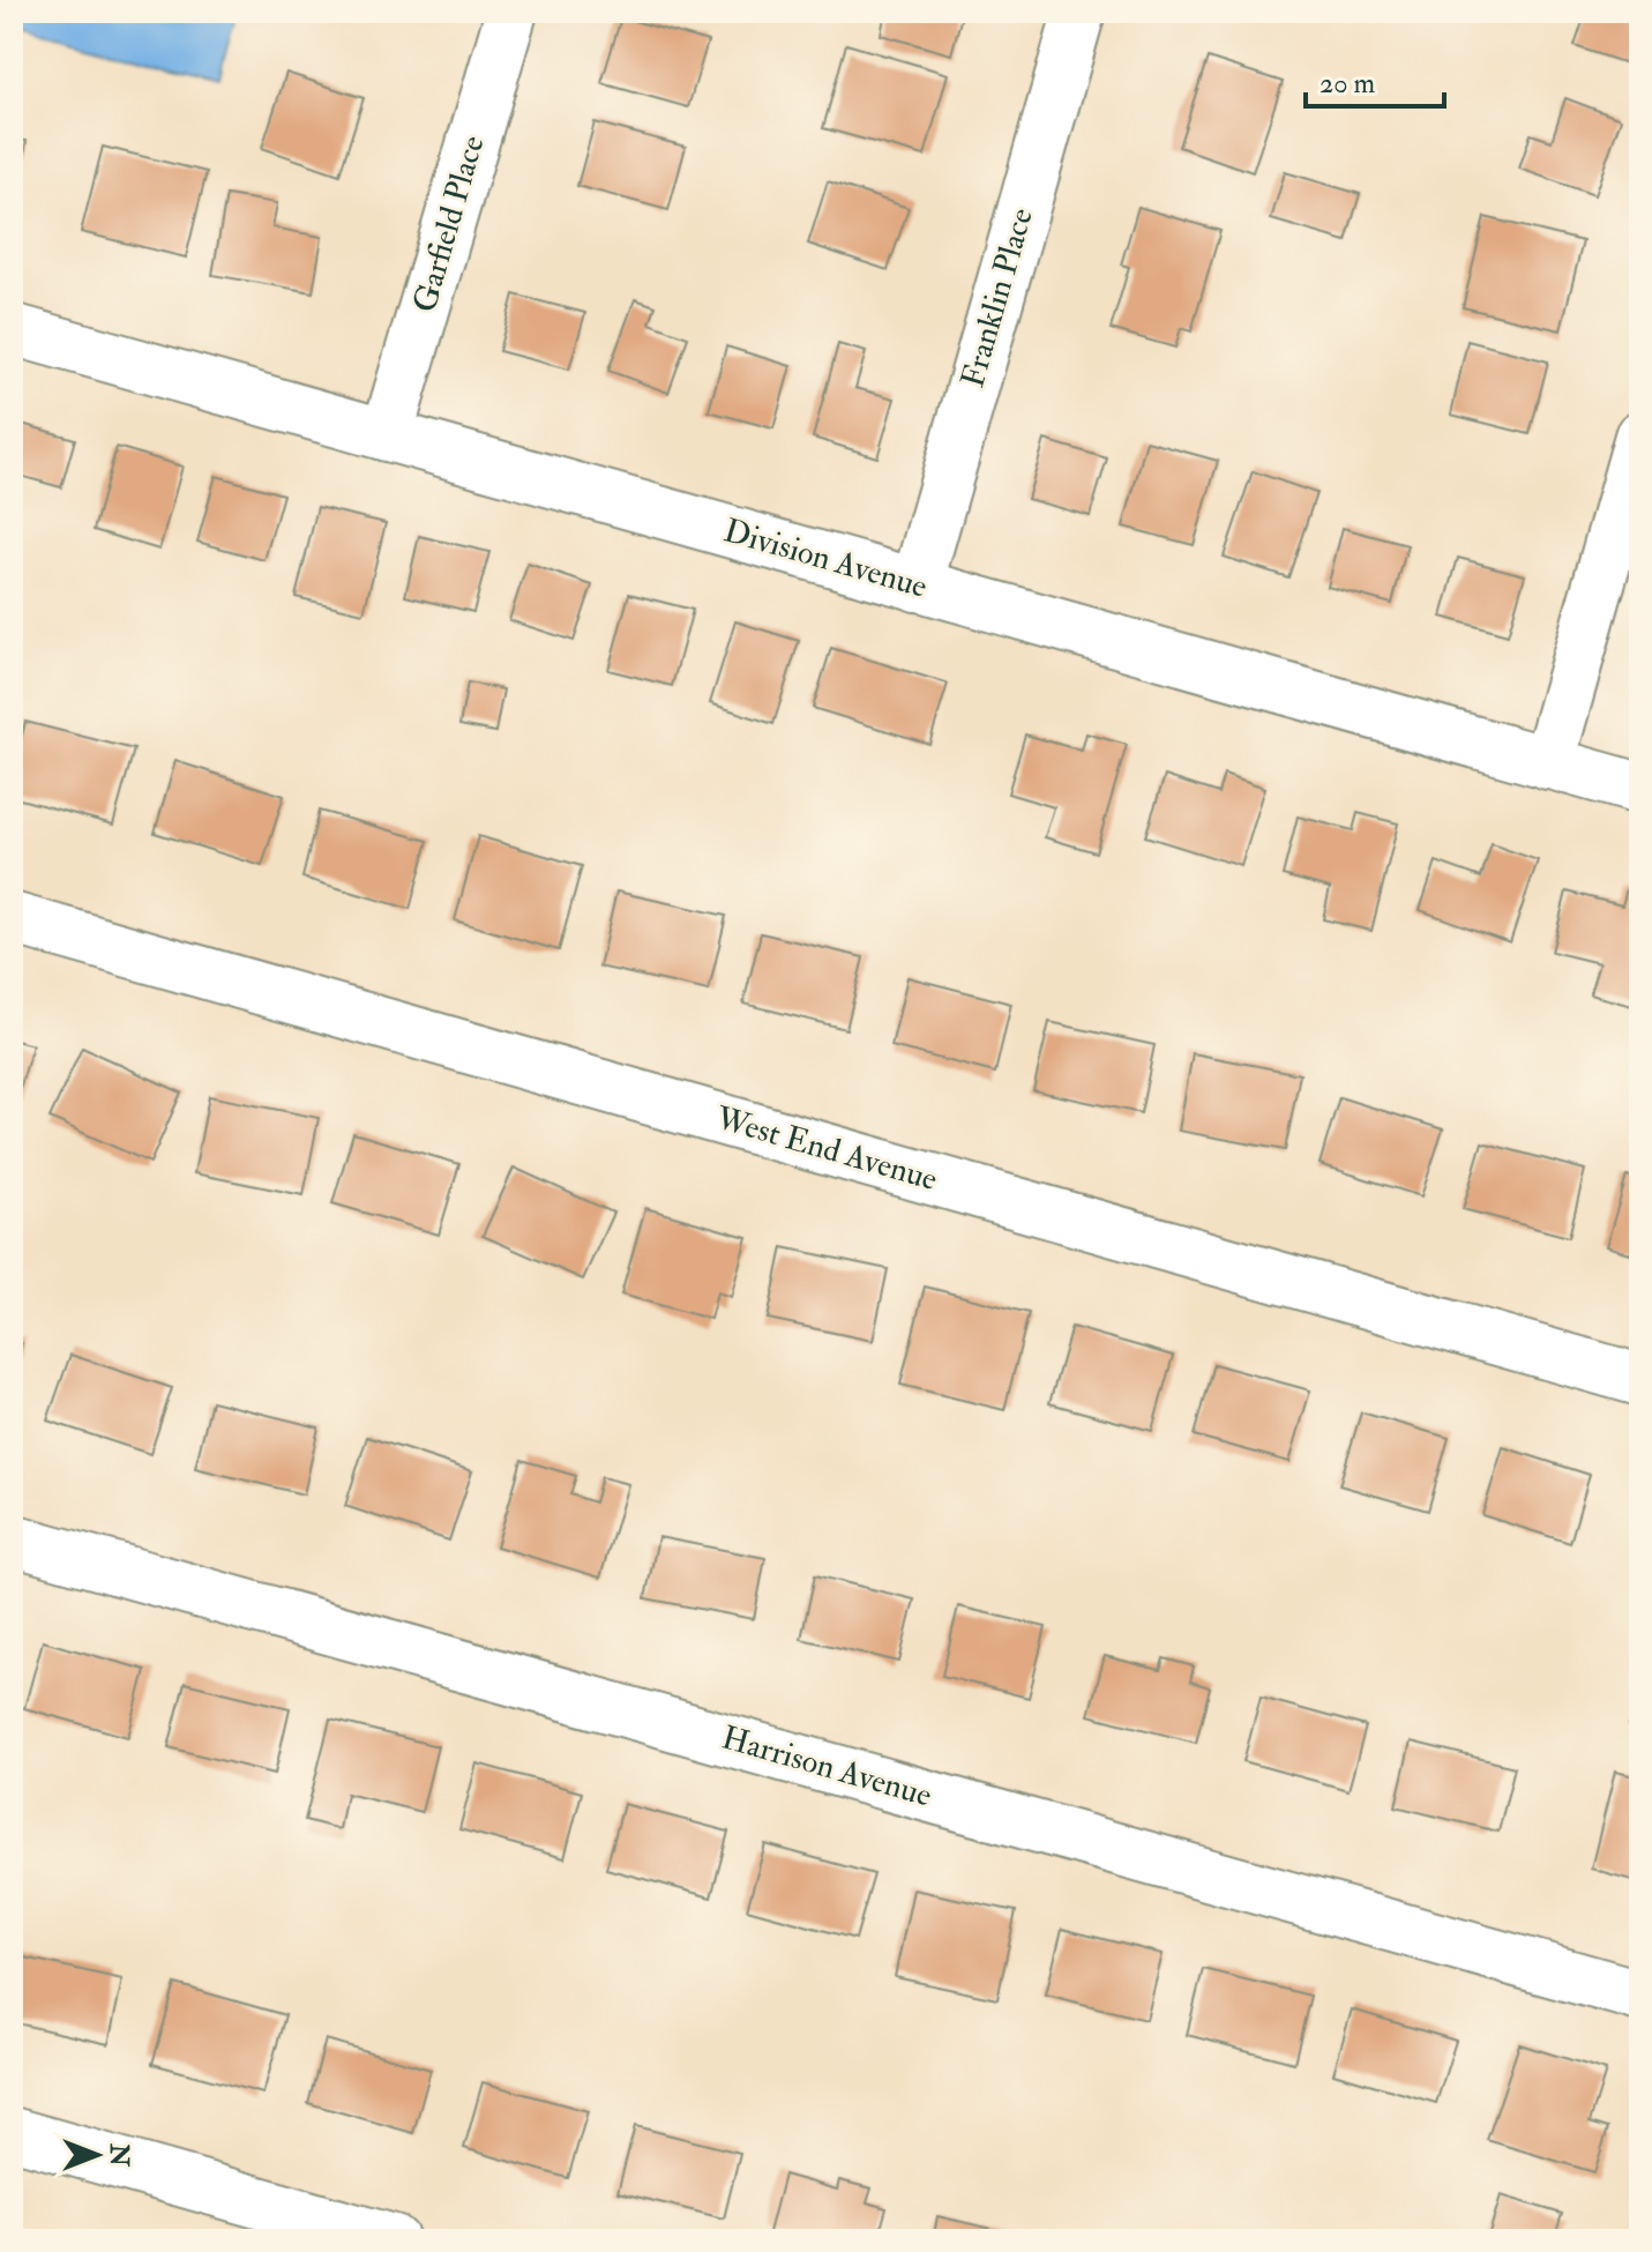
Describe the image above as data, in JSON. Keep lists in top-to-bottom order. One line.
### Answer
{"streets":{"street":["Garfield Place","Franklin Place","Division Avenue","West End Avenue","Harrison Avenue"]},"crossings":[["Garfield Place","Division Avenue"],["Franklin Place","Division Avenue"]],"scale_bar":"20 m","north":"right"}
